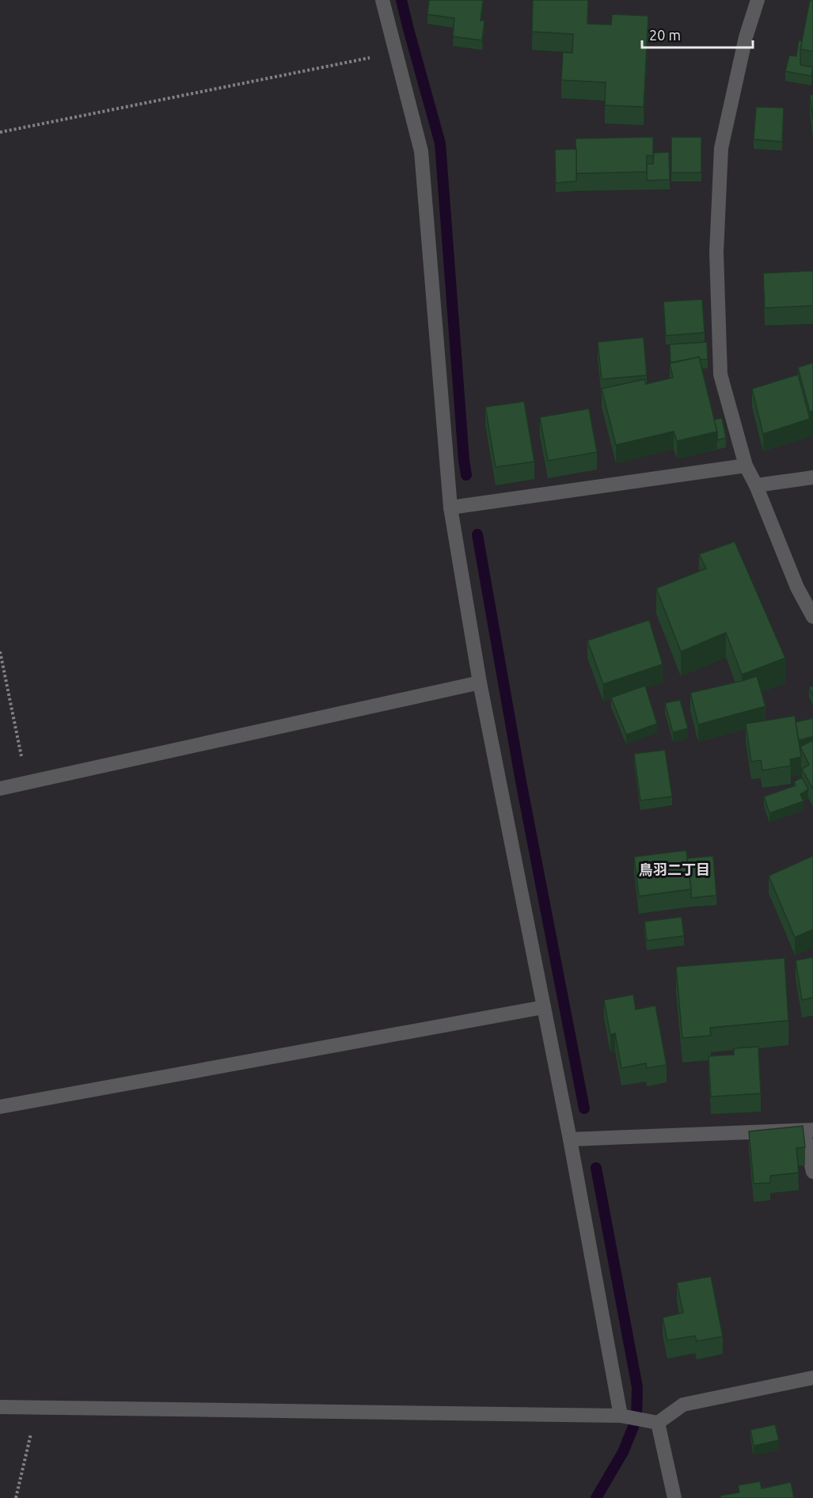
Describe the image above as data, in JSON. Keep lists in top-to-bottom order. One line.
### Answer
{"districts":["鳥羽二丁目"],"scale_bar":"20 m"}
